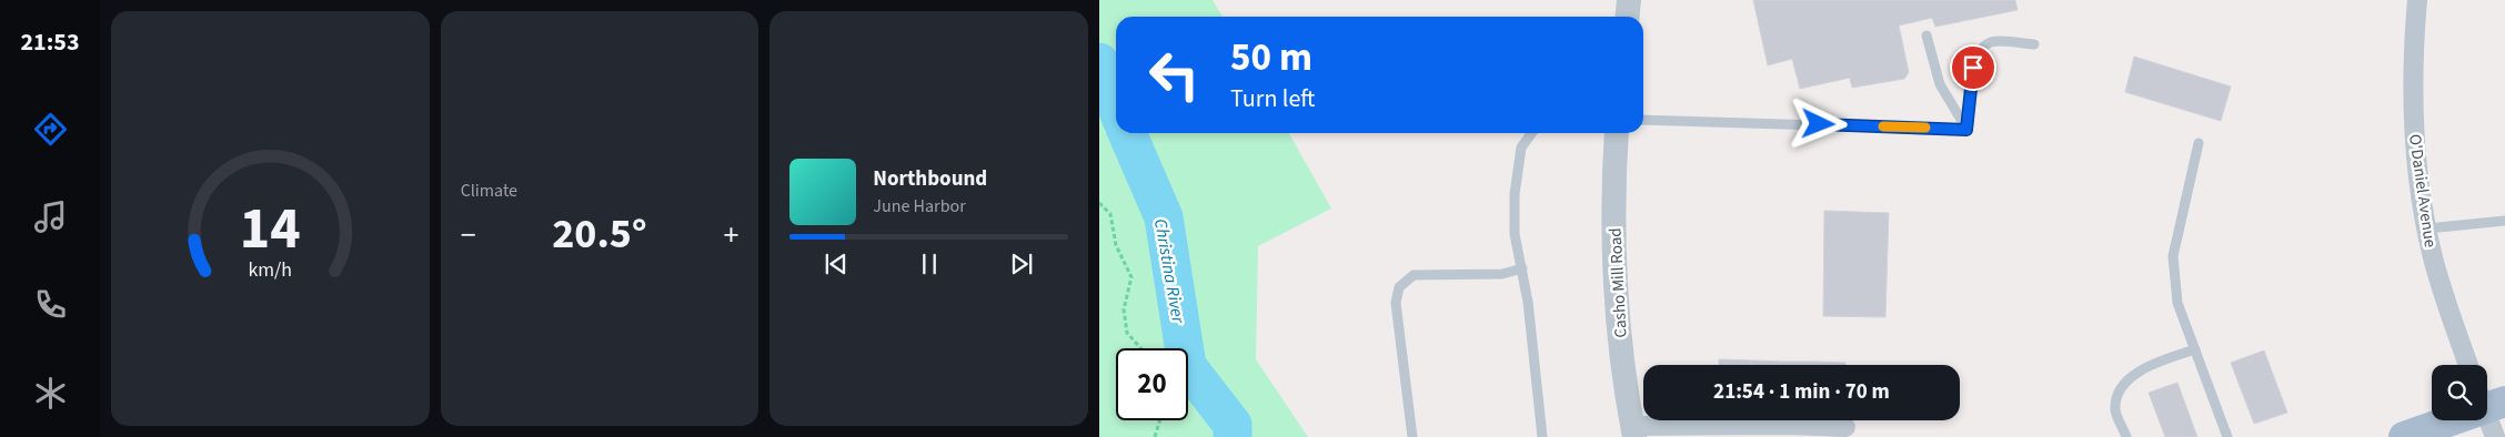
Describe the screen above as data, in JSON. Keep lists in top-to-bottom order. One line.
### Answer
{"streets":{"street":["O'Daniel Avenue","Casho Mill Road"]},"water":["Christina River"],"page":{"tabs":"21:53","tile":"Climate","turn":["50 m","Turn left"],"song":["Northbound","June Harbor"],"heat":["−","20.5°","+"],"limit":"20","trip":"21:54 · 1 min · 70 m","gauge":["14","km/h"]}}
